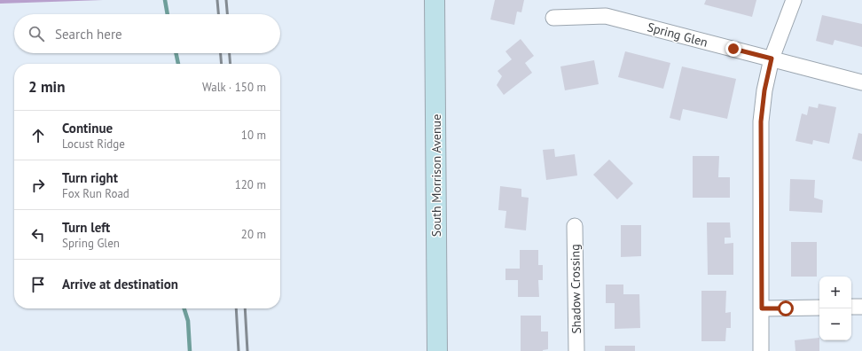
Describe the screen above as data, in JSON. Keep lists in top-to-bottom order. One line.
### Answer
{"streets":{"street":["Spring Glen","South Morrison Avenue","Shadow Crossing"]},"page":{"search":"Search here","heading":["2 min","Walk · 150 m"],"list":[["Continue","Locust Ridge","10 m"],["Turn right","Fox Run Road","120 m"],["Turn left","Spring Glen","20 m"],"Arrive at destination"],"map_buttons":["+","−"]}}
